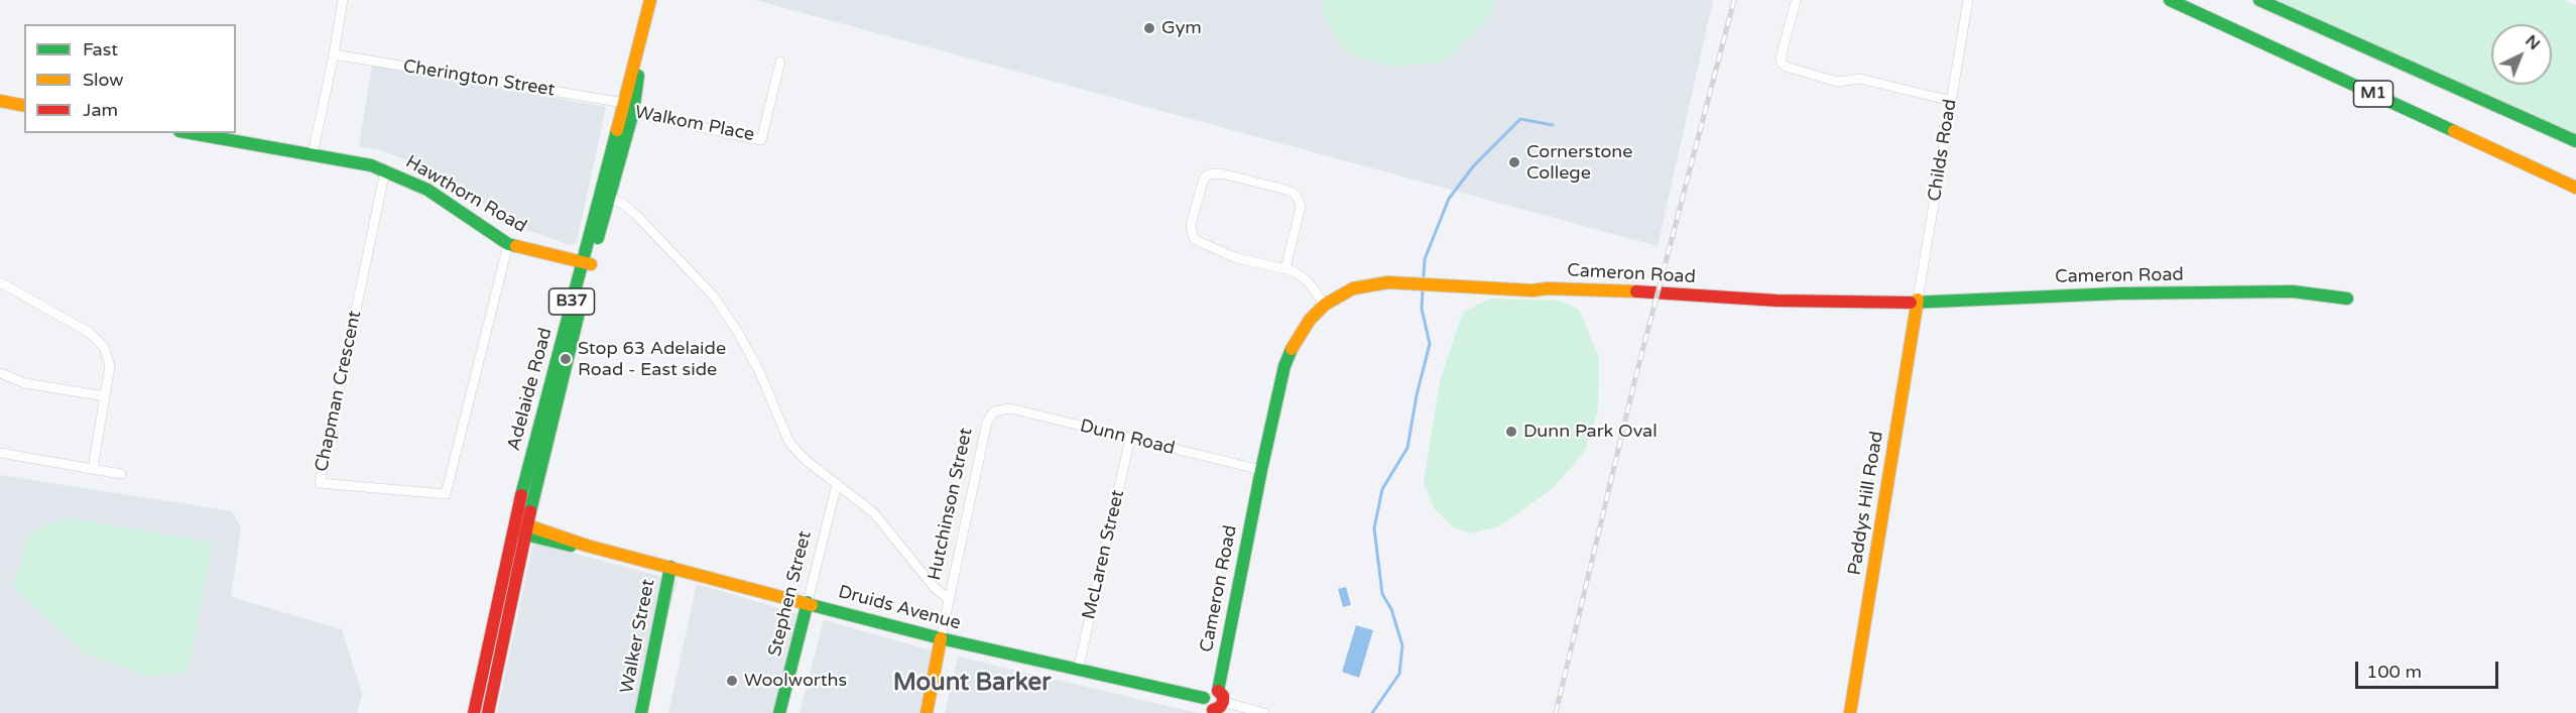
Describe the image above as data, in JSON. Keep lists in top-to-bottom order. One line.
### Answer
{"streets":{"main road":["M1","Hawthorn Road","Cameron Road","B37","Adelaide Road","Paddys Hill Road","Hutchinson Street","Stephen Street","Druids Avenue","Walker Street"],"street":["Cherington Street","Walkom Place","Childs Road","Chapman Crescent","Dunn Road","McLaren Street"]},"crossings":[["Cherington Street","Walkom Place"],["Cherington Street","Adelaide Road"],["Walkom Place","Adelaide Road"],["Childs Road","Cameron Road"],["Childs Road","Paddys Hill Road"],["Hawthorn Road","Adelaide Road"],["Hawthorn Road","Chapman Crescent"],["Cameron Road","Dunn Road"],["Cameron Road","Paddys Hill Road"],["Cameron Road","Druids Avenue"],["Adelaide Road","Druids Avenue"],["Dunn Road","Hutchinson Street"],["Dunn Road","McLaren Street"],["Hutchinson Street","Druids Avenue"],["McLaren Street","Druids Avenue"],["Stephen Street","Druids Avenue"],["Druids Avenue","Walker Street"]],"districts":["Mount Barker"],"places":["Gym","Cornerstone College","Stop 63 Adelaide Road - East side","Dunn Park Oval","Woolworths"],"legend":["Fast","Slow","Jam"],"scale_bar":"100 m","north":"top right"}
